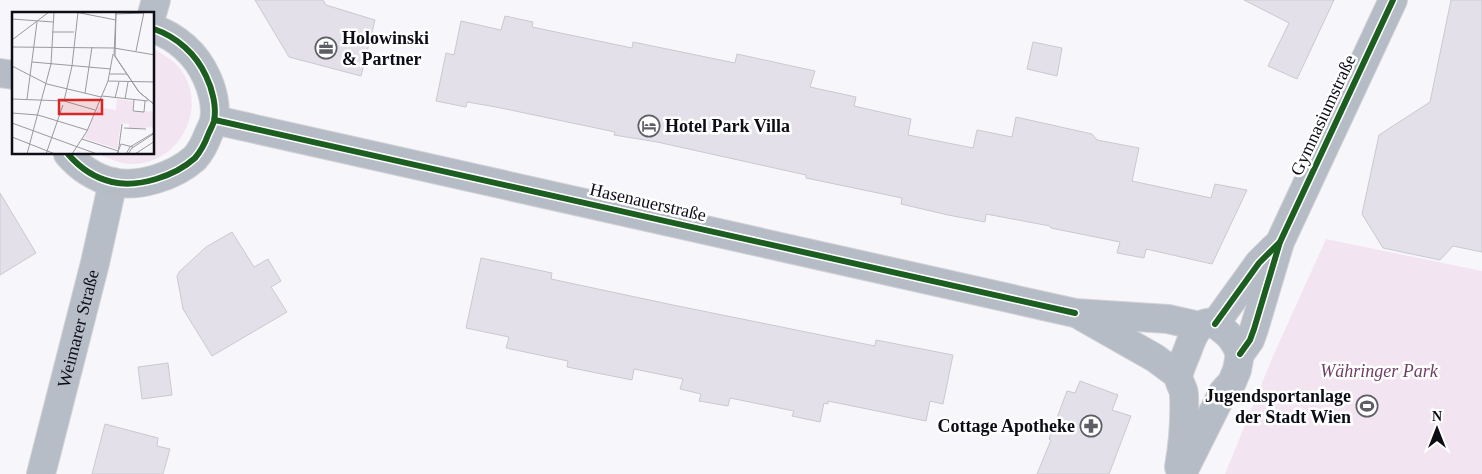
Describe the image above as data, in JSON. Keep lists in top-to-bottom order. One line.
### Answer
{"streets":{"street":["Gymnasiumstraße","Hasenauerstraße","Weimarer Straße"]},"crossings":[["Gymnasiumstraße","Hasenauerstraße"]],"parks":["Währinger Park"],"places":{"office":["Holowinski & Partner"],"hotel":["Hotel Park Villa"],"sports":["Jugendsportanlage der Stadt Wien"],"pharmacy":["Cottage Apotheke"]},"north":"top"}
